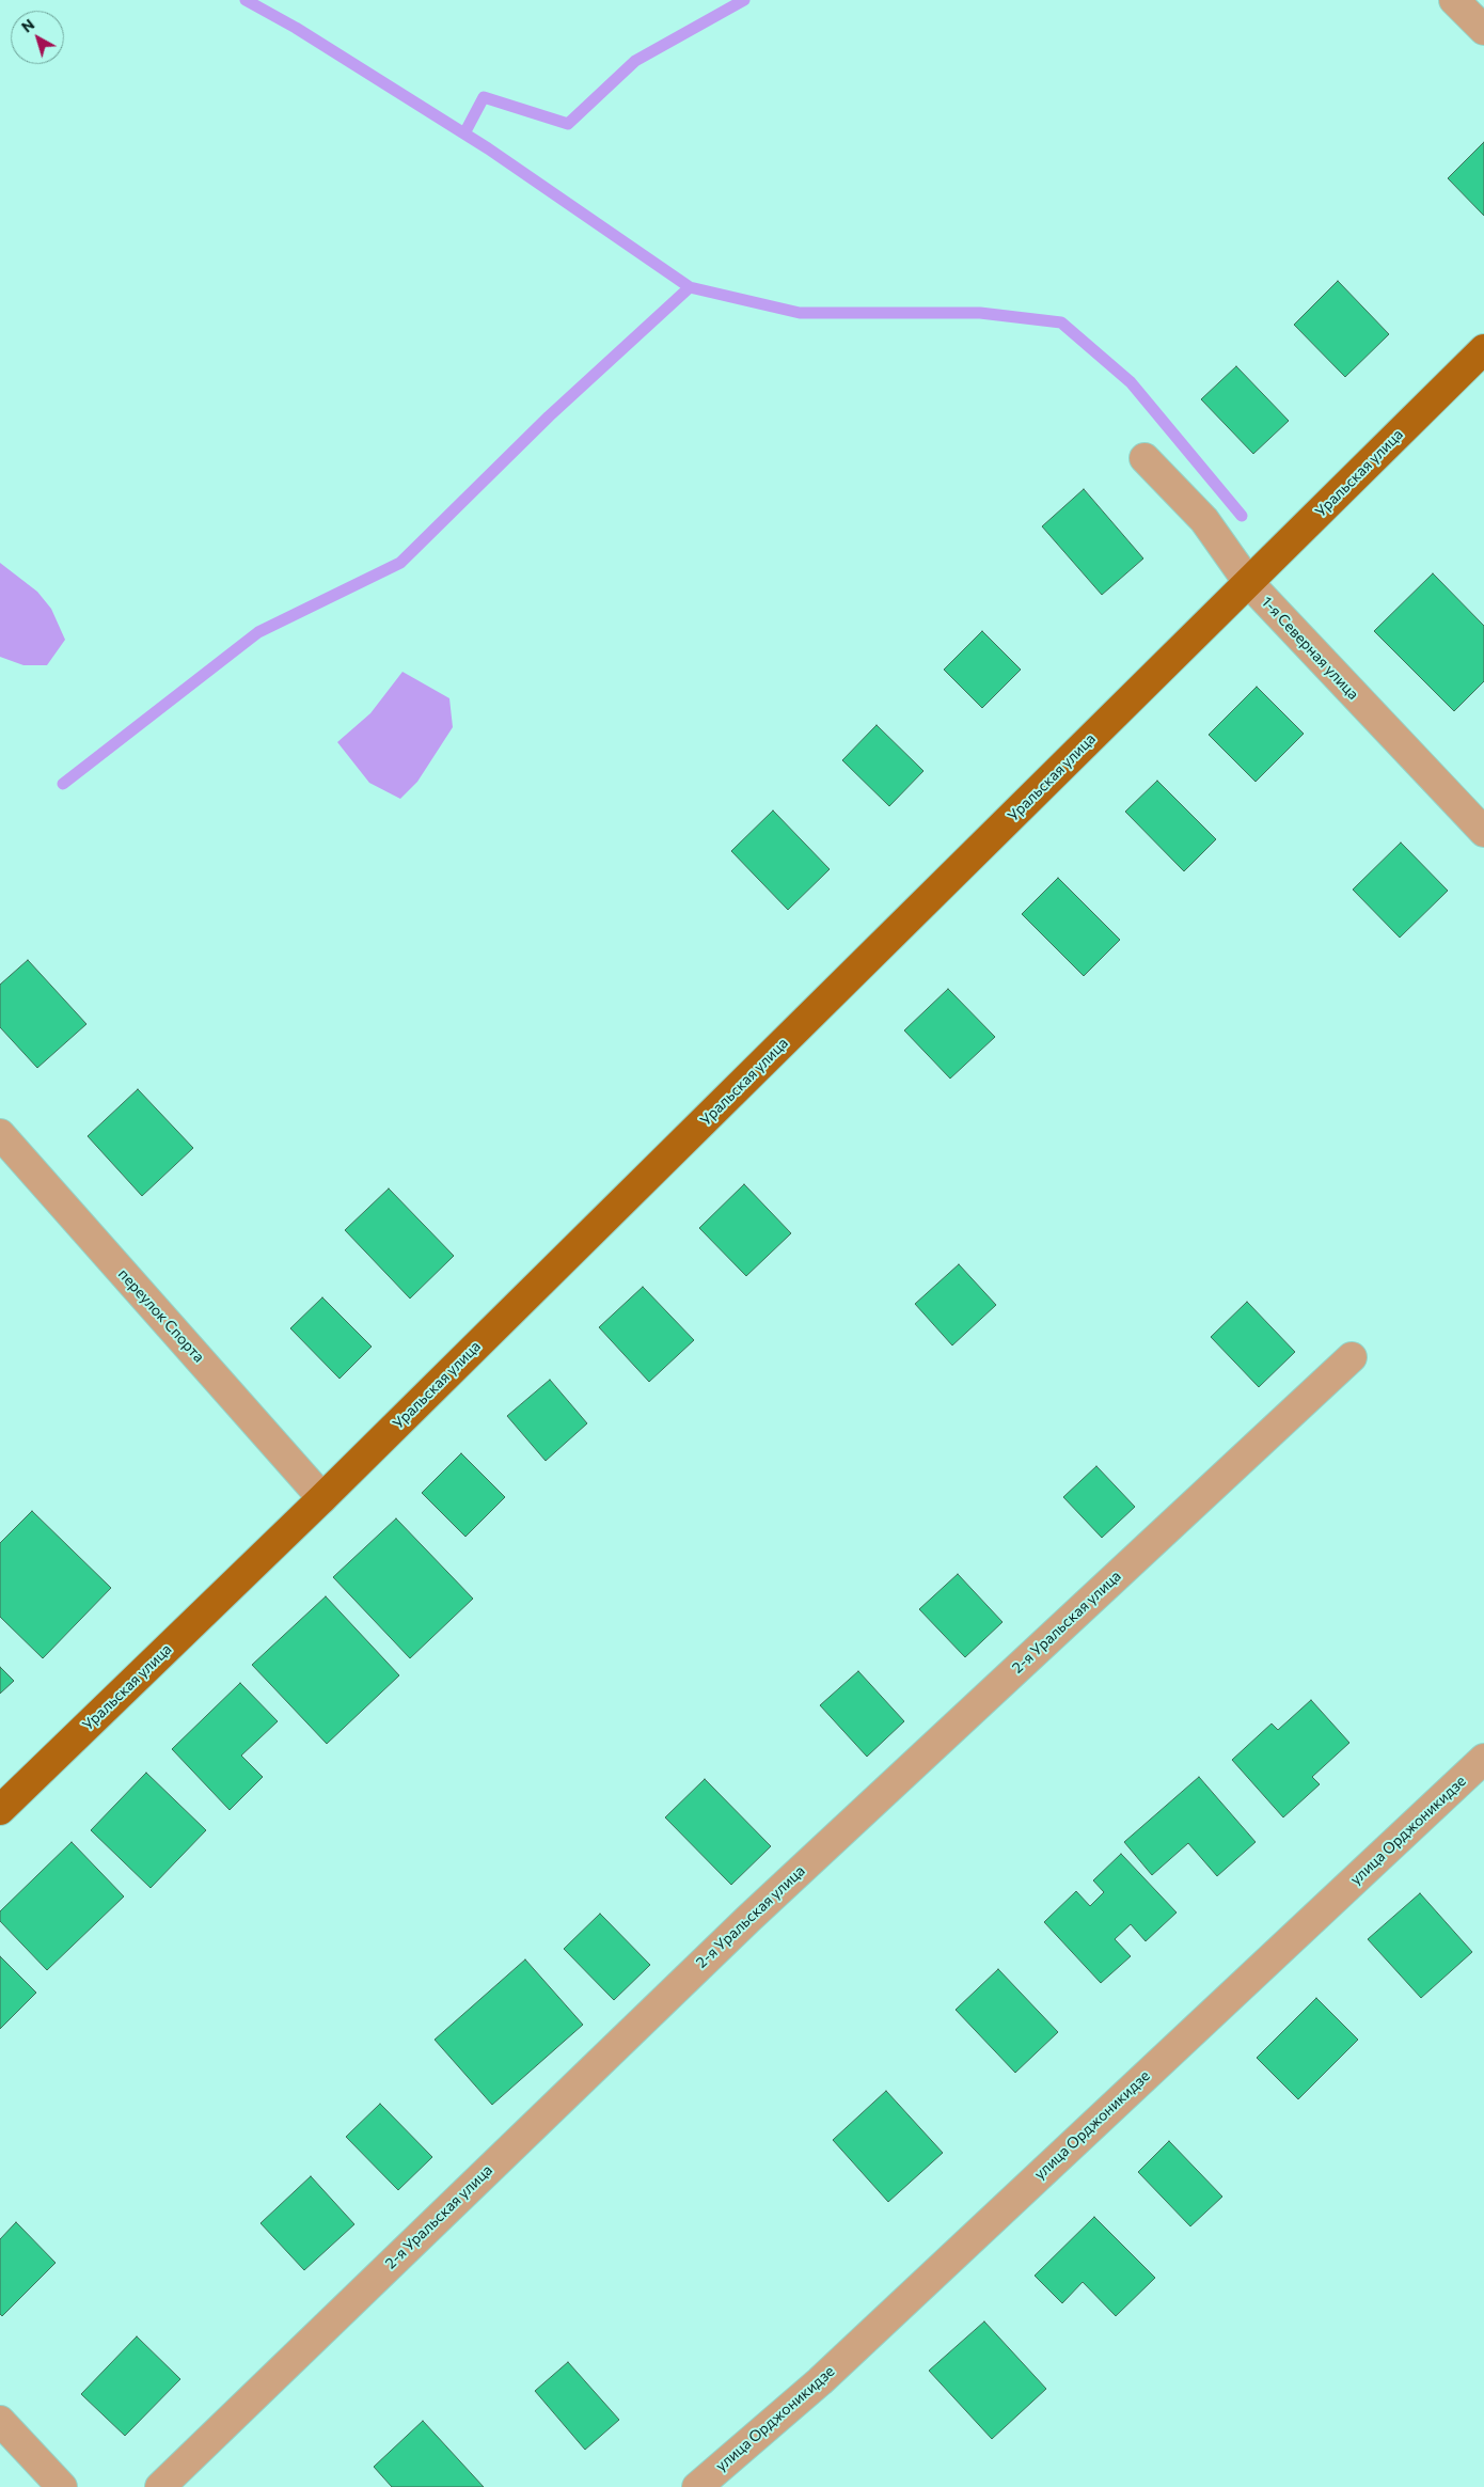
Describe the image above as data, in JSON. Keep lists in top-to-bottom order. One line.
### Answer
{"streets":{"main road":["Уральская улица"],"street":["1-я Северная улица","переулок Спорта","2-я Уральская улица","улица Орджоникидзе"]},"crossings":[["Уральская улица","1-я Северная улица"],["Уральская улица","переулок Спорта"]],"north":"top left"}
